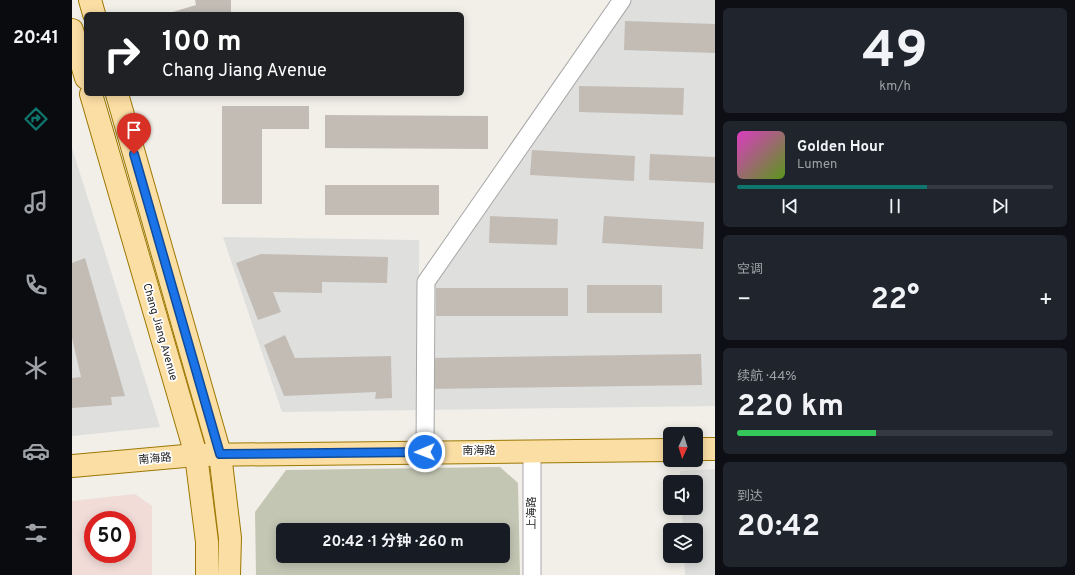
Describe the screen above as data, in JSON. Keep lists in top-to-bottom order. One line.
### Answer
{"streets":{"main road":["Chang Jiang Avenue","南海路"],"street":["上海路"]},"crossings":[["Chang Jiang Avenue","南海路"],["南海路","上海路"]],"north":"bottom","page":{"tabs":"20:41","tile":[["49","km/h"],"空调",["续航 · 44%","220 km"],["到达","20:42"]],"turn":["100 m","Chang Jiang Avenue"],"song":["Golden Hour","Lumen"],"heat":["−","22°","+"],"limit":"50","trip":"20:42 · 1 分钟 · 260 m"}}
